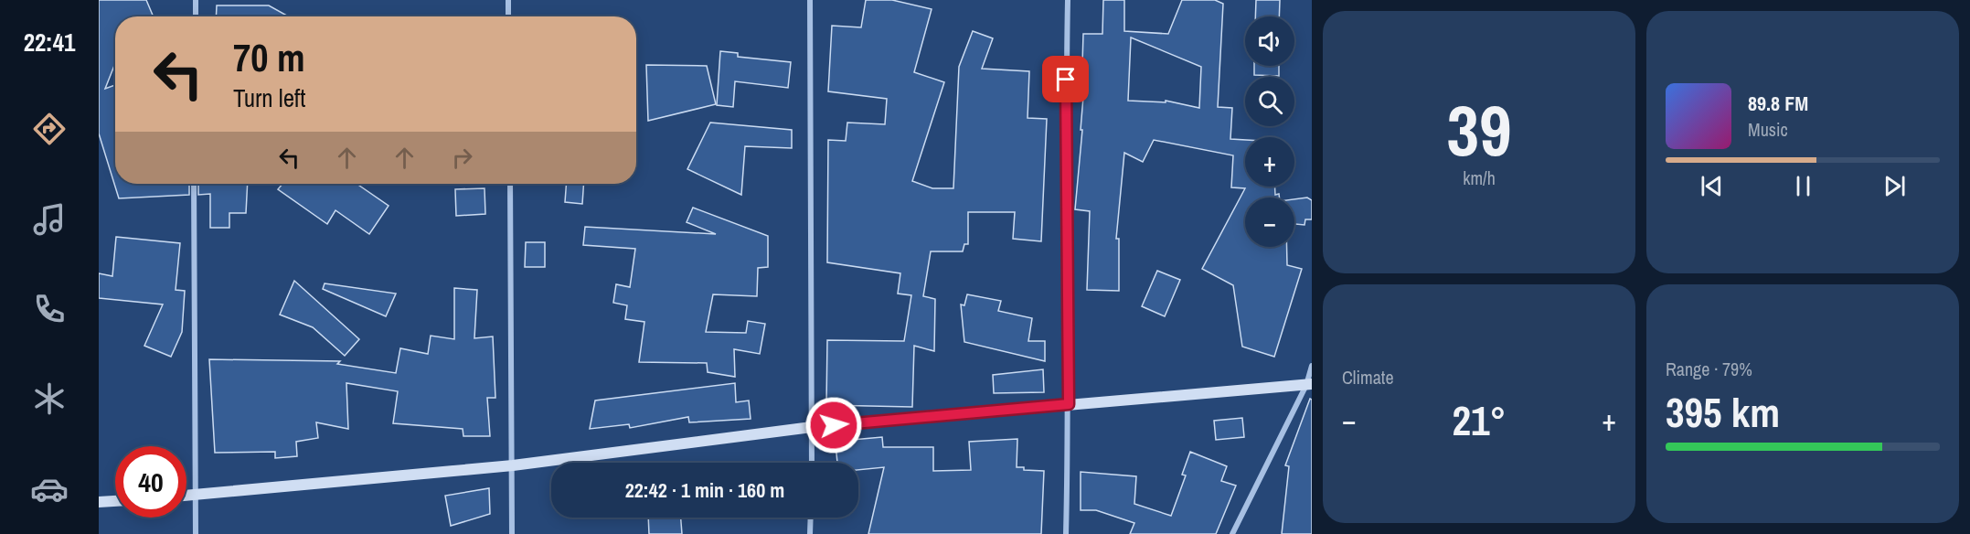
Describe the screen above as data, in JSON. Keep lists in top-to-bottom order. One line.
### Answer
{"page":{"tabs":"22:41","tile":[["39","km/h"],"Climate",["Range · 79%","395 km"]],"map_buttons":["+","−"],"turn":["70 m","Turn left"],"song":["89.8 FM","Music"],"heat":["−","21°","+"],"limit":"40","trip":"22:42 · 1 min · 160 m"}}
